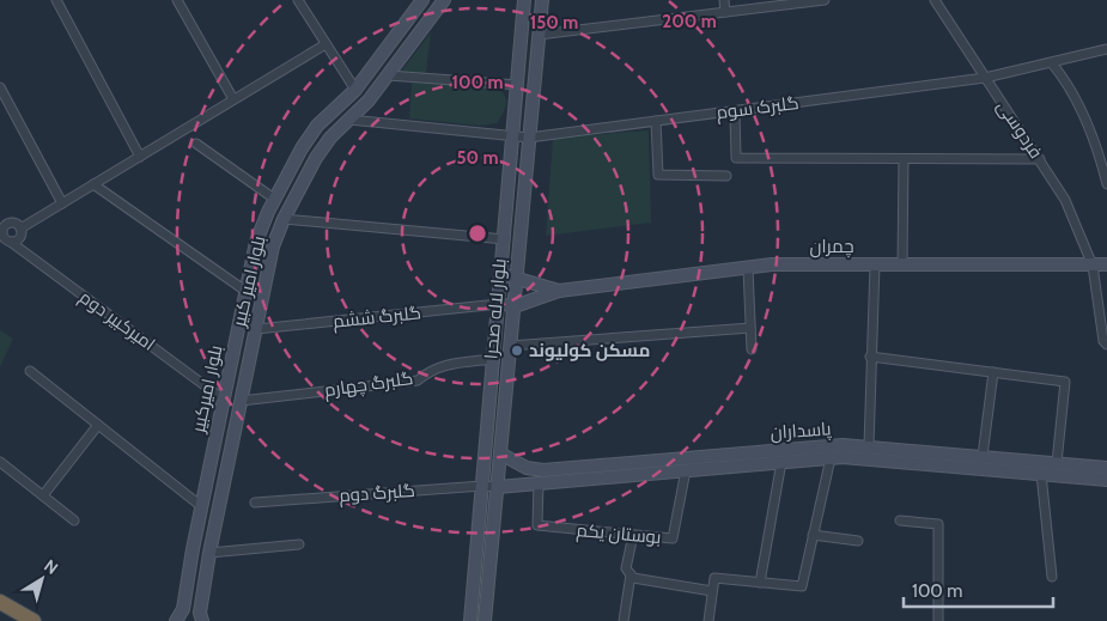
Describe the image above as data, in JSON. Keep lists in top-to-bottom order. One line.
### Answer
{"streets":{"main road":["چمران","بلوار امیر کبیر","بلوار لاله صحرا","بلوار امیرکبیر","پاسداران"],"street":["گلبرک سوم","فردوسی","گلبرگ ششم","امیرکبیر دوم","گلبرگ چهارم","گلبرگ دوم","بوستان یکم"]},"crossings":[["گلبرک سوم","فردوسی"],["گلبرک سوم","بلوار امیر کبیر"],["گلبرک سوم","بلوار لاله صحرا"],["فردوسی","چمران"],["چمران","بلوار لاله صحرا"],["چمران","گلبرگ ششم"],["بلوار امیر کبیر","گلبرگ ششم"],["بلوار امیر کبیر","گلبرگ چهارم"],["بلوار لاله صحرا","گلبرگ ششم"],["بلوار لاله صحرا","گلبرگ چهارم"],["بلوار لاله صحرا","پاسداران"],["بلوار لاله صحرا","گلبرگ دوم"],["امیرکبیر دوم","بلوار امیرکبیر"],["پاسداران","گلبرگ دوم"],["پاسداران","بوستان یکم"]],"places":["مسکن کولیوند"],"scale_bar":"100 m","north":"top right","rings":["200 m","150 m","100 m","50 m"]}
